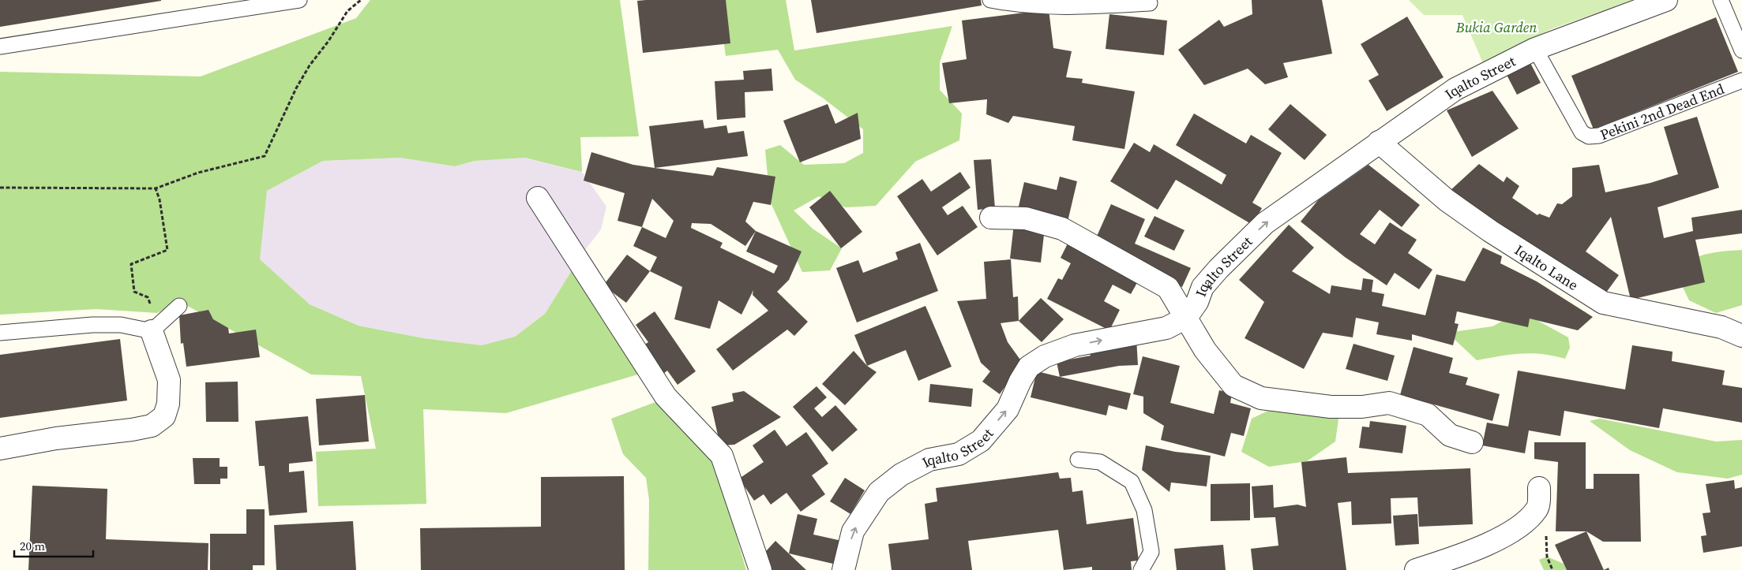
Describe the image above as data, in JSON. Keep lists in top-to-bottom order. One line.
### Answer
{"streets":{"street":["Iqalto Street","Iqalto Lane"],"lane":["Pekini 2nd Dead End"]},"crossings":[["Iqalto Street","Pekini 2nd Dead End"],["Iqalto Street","Iqalto Lane"]],"one_way":["Iqalto Street"],"parks":["Bukia Garden"],"scale_bar":"20 m"}
